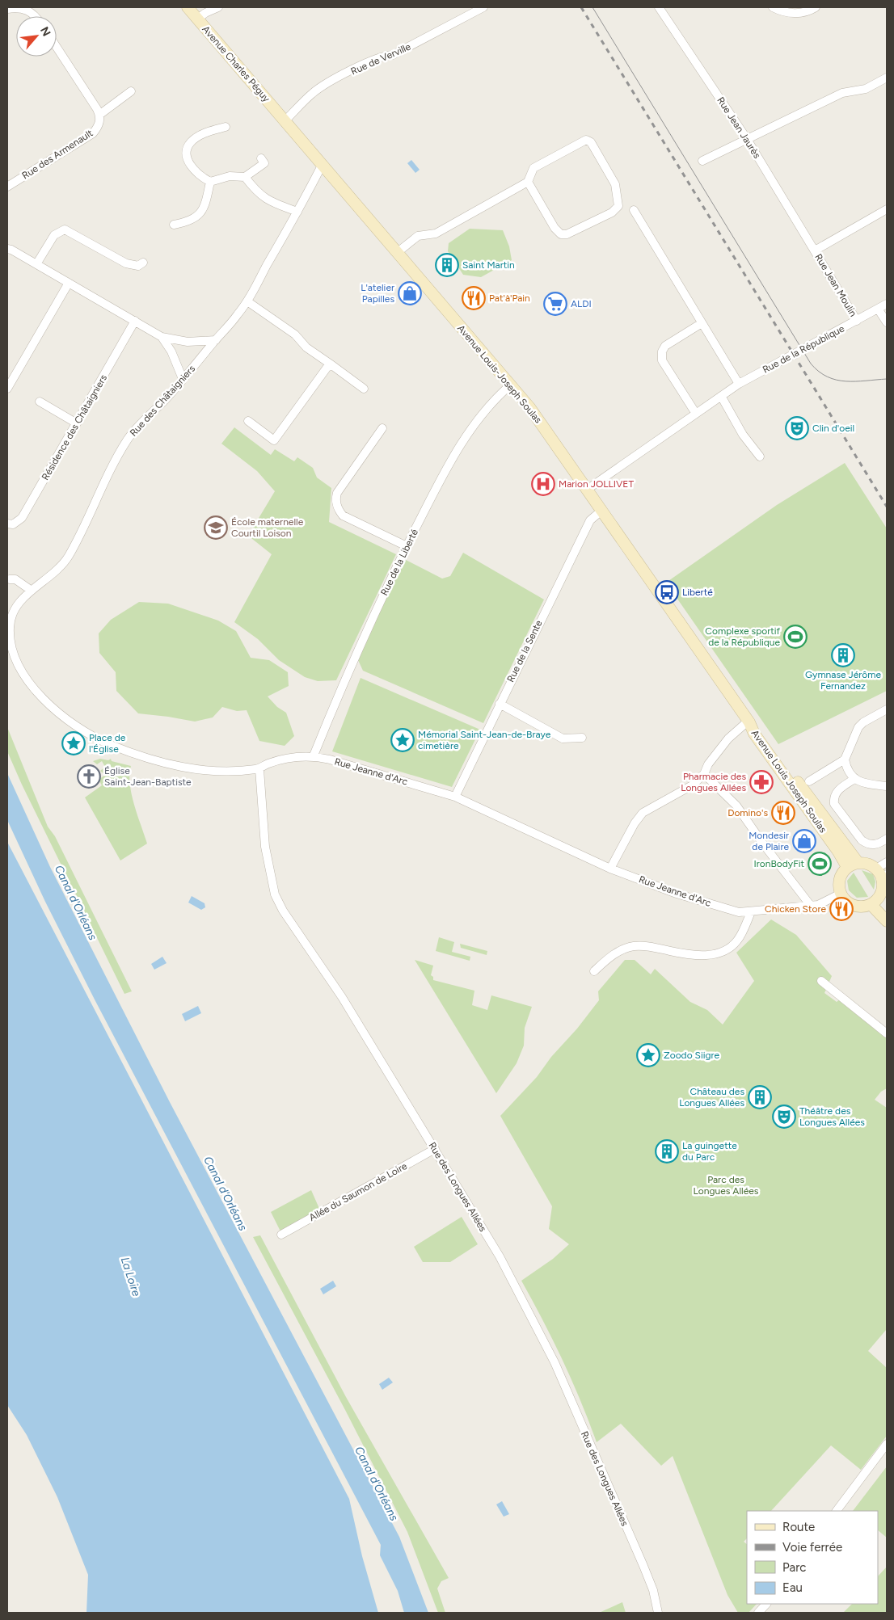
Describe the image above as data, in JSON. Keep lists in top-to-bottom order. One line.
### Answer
{"streets":{"main road":["Avenue Charles Péguy","Avenue Louis-Joseph Soulas","Avenue Louis Joseph Soulas"],"street":["Rue de Verville","Rue Jean Jaurès","Rue des Armenault","Rue Jean Moulin","Rue de la République","Rue des Châtaigniers","Résidence des Châtaigniers","Rue de la Liberté","Rue de la Sente","Rue Jeanne d'Arc","Rue des Longues Allées","Allée du Saumon de Loire"]},"crossings":[["Rue de Verville","Avenue Charles Péguy"],["Rue de Verville","Avenue Louis-Joseph Soulas"],["Avenue Charles Péguy","Avenue Louis-Joseph Soulas"],["Rue Jean Jaurès","Rue Jean Moulin"],["Rue Jean Moulin","Rue de la République"],["Rue de la République","Avenue Louis-Joseph Soulas"],["Avenue Louis-Joseph Soulas","Rue des Châtaigniers"],["Avenue Louis-Joseph Soulas","Rue de la Liberté"],["Avenue Louis-Joseph Soulas","Rue de la Sente"],["Avenue Louis-Joseph Soulas","Avenue Louis Joseph Soulas"],["Rue des Châtaigniers","Rue Jeanne d'Arc"],["Rue de la Liberté","Rue Jeanne d'Arc"],["Rue de la Sente","Rue Jeanne d'Arc"],["Rue Jeanne d'Arc","Rue des Longues Allées"],["Rue des Longues Allées","Allée du Saumon de Loire"]],"water":["Canal d'Orléans","La Loire"],"parks":["Parc des Longues Allées"],"places":{"building":["Saint Martin","Gymnase Jérôme Fernandez","Château des Longues Allées","La guingette du Parc"],"shop":["L'atelier Papilles","Mondesir de Plaire"],"restaurant":["Pat'à'Pain","Domino's","Chicken Store"],"supermarket":["ALDI"],"theatre":["Clin d'oeil","Théâtre des Longues Allées"],"hospital":["Marion JOLLIVET"],"school or university":["École maternelle Courtil Loison"],"bus stop":["Liberté"],"sports":["Complexe sportif de la République","IronBodyFit"],"place":["Mémorial Saint-Jean-de-Braye cimetière","Place de l'Église","Zoodo Siigre"],"church":["Église Saint-Jean-Baptiste"],"pharmacy":["Pharmacie des Longues Allées"]},"legend":["Route","Voie ferrée","Parc","Eau"],"north":"top right"}
